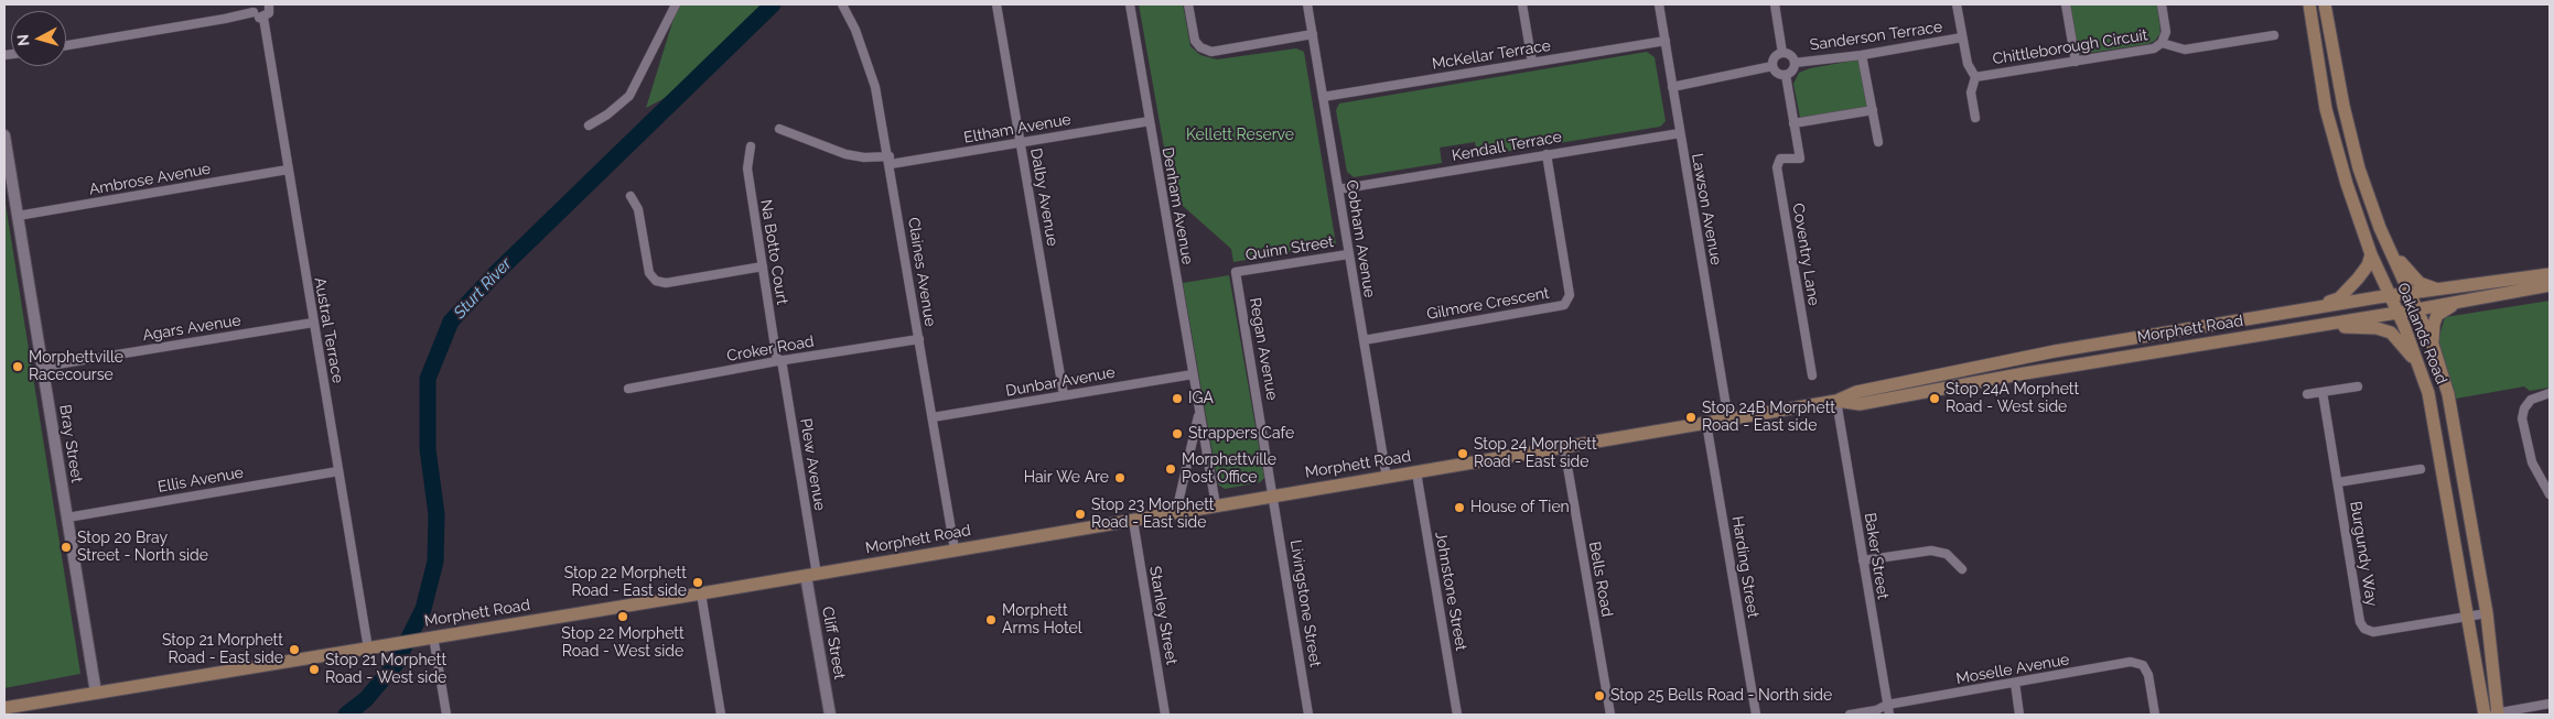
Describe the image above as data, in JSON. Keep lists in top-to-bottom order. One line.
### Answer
{"streets":{"main road":["Morphett Road","Oaklands Road"],"street":["Sanderson Terrace","Chittleborough Circuit","McKellar Terrace","Eltham Avenue","Kendall Terrace","Ambrose Avenue","Dalby Avenue","Denham Avenue","Lawson Avenue","Cobham Avenue","Quinn Street","Na Botto Court","Coventry Lane","Claines Avenue","Gilmore Crescent","Agars Avenue","Austral Terrace","Croker Road","Regan Avenue","Dunbar Avenue","Bray Street","Plew Avenue","Ellis Avenue","Burgundy Way","Baker Street","Harding Street","Bells Road","Johnstone Street","Livingstone Street","Stanley Street","Cliff Street","Moselle Avenue"]},"crossings":[["Sanderson Terrace","Chittleborough Circuit"],["McKellar Terrace","Lawson Avenue"],["McKellar Terrace","Cobham Avenue"],["Eltham Avenue","Dalby Avenue"],["Eltham Avenue","Denham Avenue"],["Eltham Avenue","Claines Avenue"],["Kendall Terrace","Lawson Avenue"],["Kendall Terrace","Cobham Avenue"],["Kendall Terrace","Gilmore Crescent"],["Ambrose Avenue","Austral Terrace"],["Ambrose Avenue","Bray Street"],["Dalby Avenue","Dunbar Avenue"],["Denham Avenue","Morphett Road"],["Denham Avenue","Dunbar Avenue"],["Lawson Avenue","Morphett Road"],["Cobham Avenue","Quinn Street"],["Cobham Avenue","Gilmore Crescent"],["Cobham Avenue","Morphett Road"],["Quinn Street","Regan Avenue"],["Na Botto Court","Croker Road"],["Na Botto Court","Plew Avenue"],["Claines Avenue","Morphett Road"],["Claines Avenue","Croker Road"],["Claines Avenue","Dunbar Avenue"],["Agars Avenue","Austral Terrace"],["Agars Avenue","Bray Street"],["Morphett Road","Austral Terrace"],["Morphett Road","Oaklands Road"],["Morphett Road","Regan Avenue"],["Morphett Road","Bray Street"],["Morphett Road","Plew Avenue"],["Morphett Road","Baker Street"],["Morphett Road","Harding Street"],["Morphett Road","Bells Road"],["Morphett Road","Johnstone Street"],["Morphett Road","Livingstone Street"],["Morphett Road","Stanley Street"],["Morphett Road","Cliff Street"],["Austral Terrace","Ellis Avenue"],["Oaklands Road","Burgundy Way"],["Croker Road","Plew Avenue"],["Regan Avenue","Livingstone Street"],["Bray Street","Ellis Avenue"],["Plew Avenue","Cliff Street"],["Baker Street","Moselle Avenue"]],"water":["Sturt River"],"parks":["Kellett Reserve"],"places":["Morphettville Racecourse","IGA","Stop 24A Morphett Road - West side","Stop 24B Morphett Road - East side","Strappers Cafe","Stop 24 Morphett Road - East side","Morphettville Post Office","Hair We Are","House of Tien","Stop 23 Morphett Road - East side","Stop 20 Bray Street - North side","Stop 22 Morphett Road - East side","Stop 22 Morphett Road - West side","Morphett Arms Hotel","Stop 21 Morphett Road - East side","Stop 21 Morphett Road - West side","Stop 25 Bells Road - North side"],"north":"left"}
